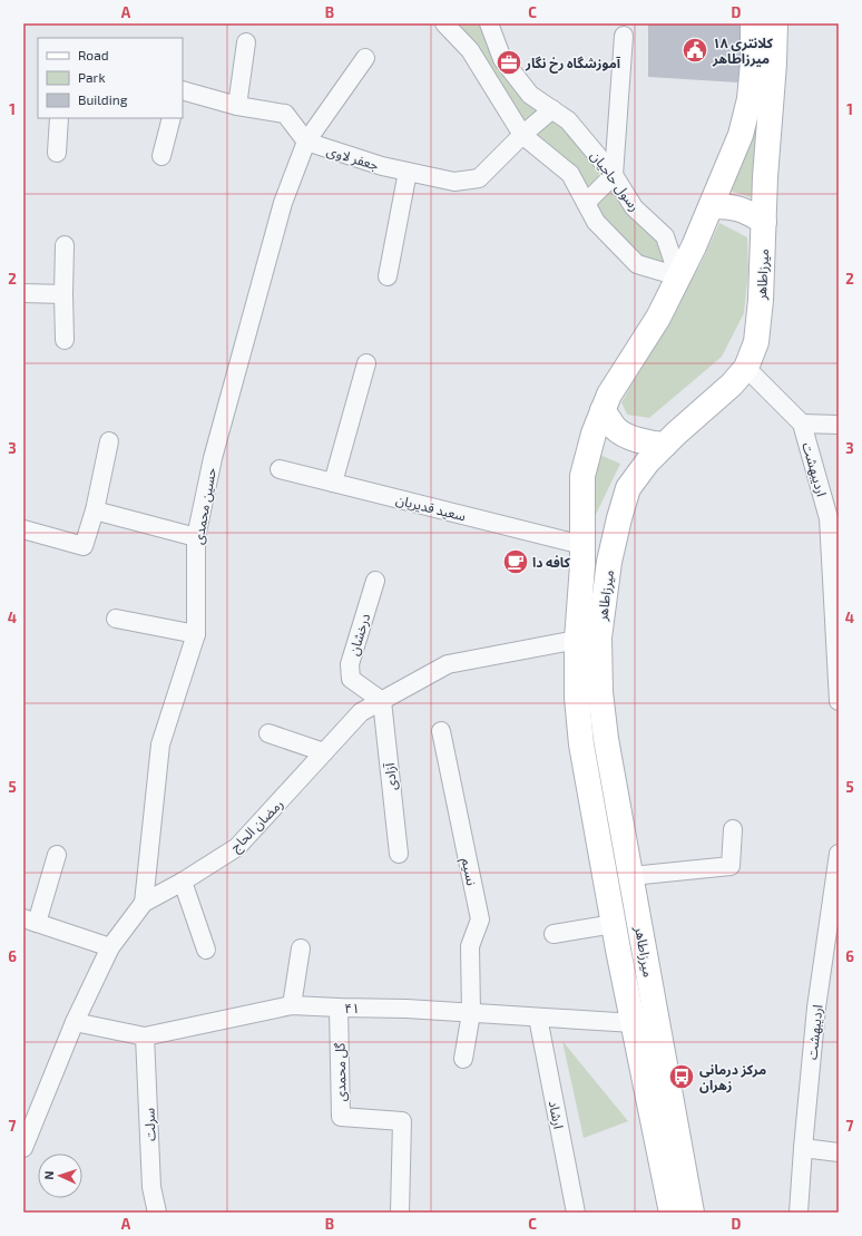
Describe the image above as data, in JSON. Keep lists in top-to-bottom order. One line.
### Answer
{"streets":{"main road":["میرزاطاهر"],"street":["جعفر لاوی","رسول حاجیان","اردیبهشت","حسین محمدی","سعید قدیریان","درخشان","آزادی","رمضان الحاج","نسیم","۴۱","گل محمدی","ارشاد","سرلت"]},"crossings":[["جعفر لاوی","رسول حاجیان"],["جعفر لاوی","حسین محمدی"],["رسول حاجیان","میرزاطاهر"],["میرزاطاهر","اردیبهشت"],["میرزاطاهر","سعید قدیریان"],["میرزاطاهر","رمضان الحاج"],["میرزاطاهر","۴۱"],["حسین محمدی","رمضان الحاج"],["درخشان","آزادی"],["درخشان","رمضان الحاج"],["آزادی","رمضان الحاج"],["رمضان الحاج","۴۱"],["نسیم","۴۱"],["۴۱","گل محمدی"],["۴۱","ارشاد"],["۴۱","سرلت"]],"places":{"public building":["کلانتری ۱۸ میرزاطاهر"],"office":["آموزشگاه رخ نگار"],"cafe":["کافه دا"],"bus stop":["مرکز درمانی زهران"]},"legend":["Road","Park","Building"],"north":"left","grid":{"columns":["A","B","C","D"],"rows":["1","2","3","4","5","6","7"]}}
